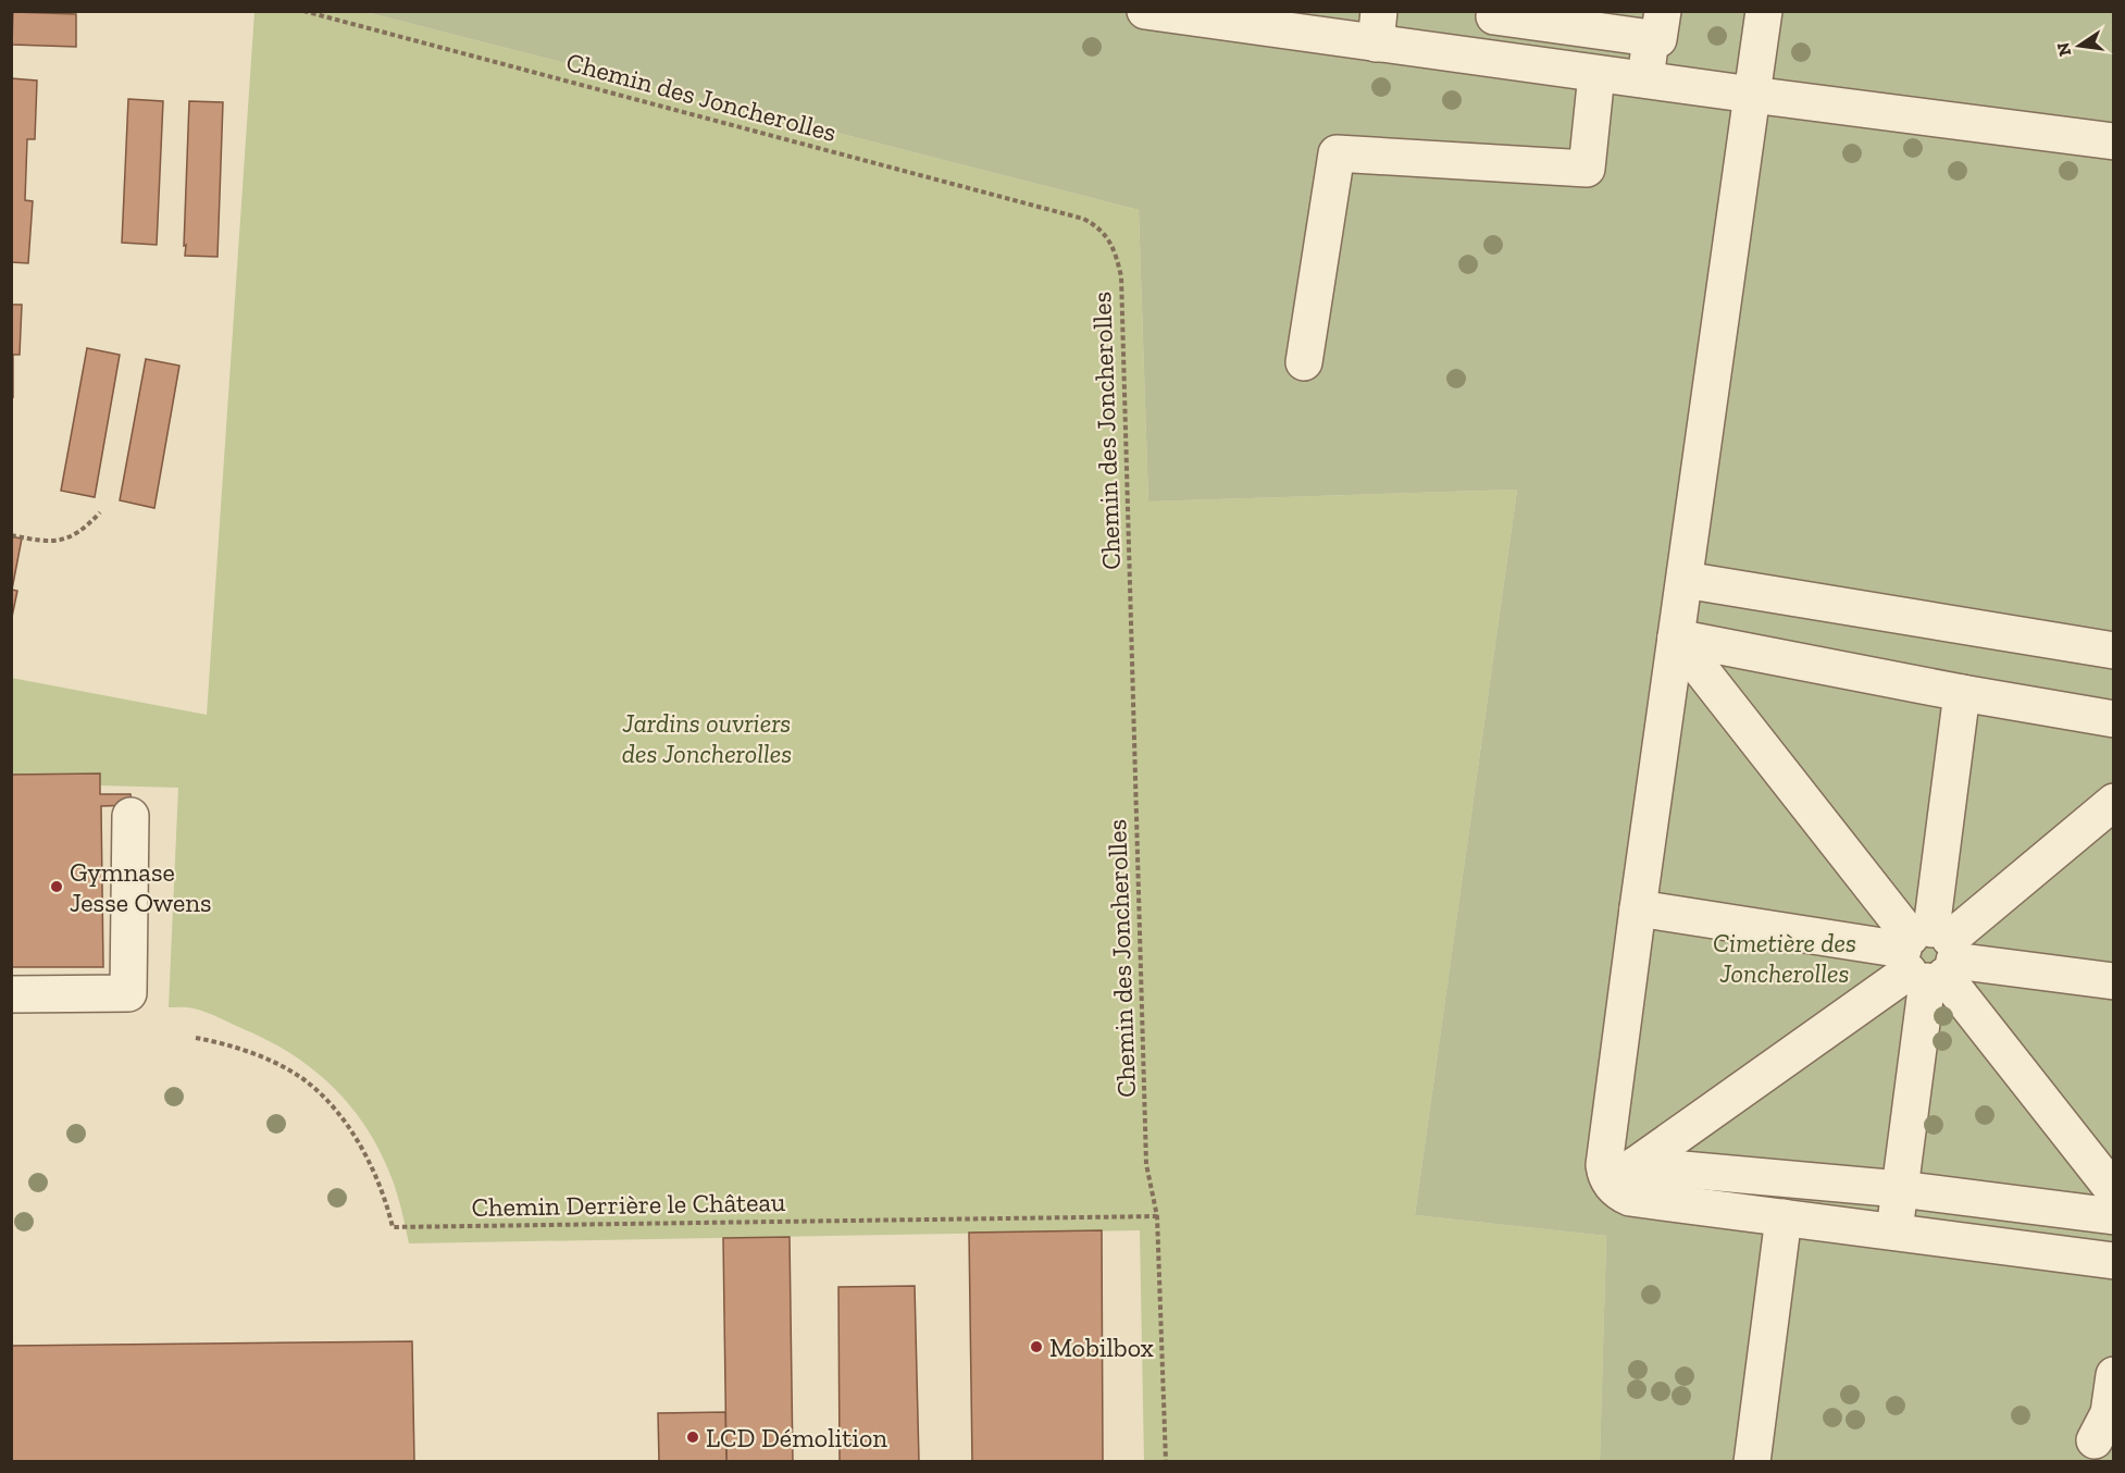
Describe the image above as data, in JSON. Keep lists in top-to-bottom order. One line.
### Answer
{"streets":{"path":["Chemin des Joncherolles","Chemin Derrière le Château"]},"crossings":[["Chemin des Joncherolles","Chemin Derrière le Château"]],"parks":["Jardins ouvriers des Joncherolles","Cimetière des Joncherolles"],"places":["Gymnase Jesse Owens","Mobilbox","LCD Démolition"],"north":"left"}
